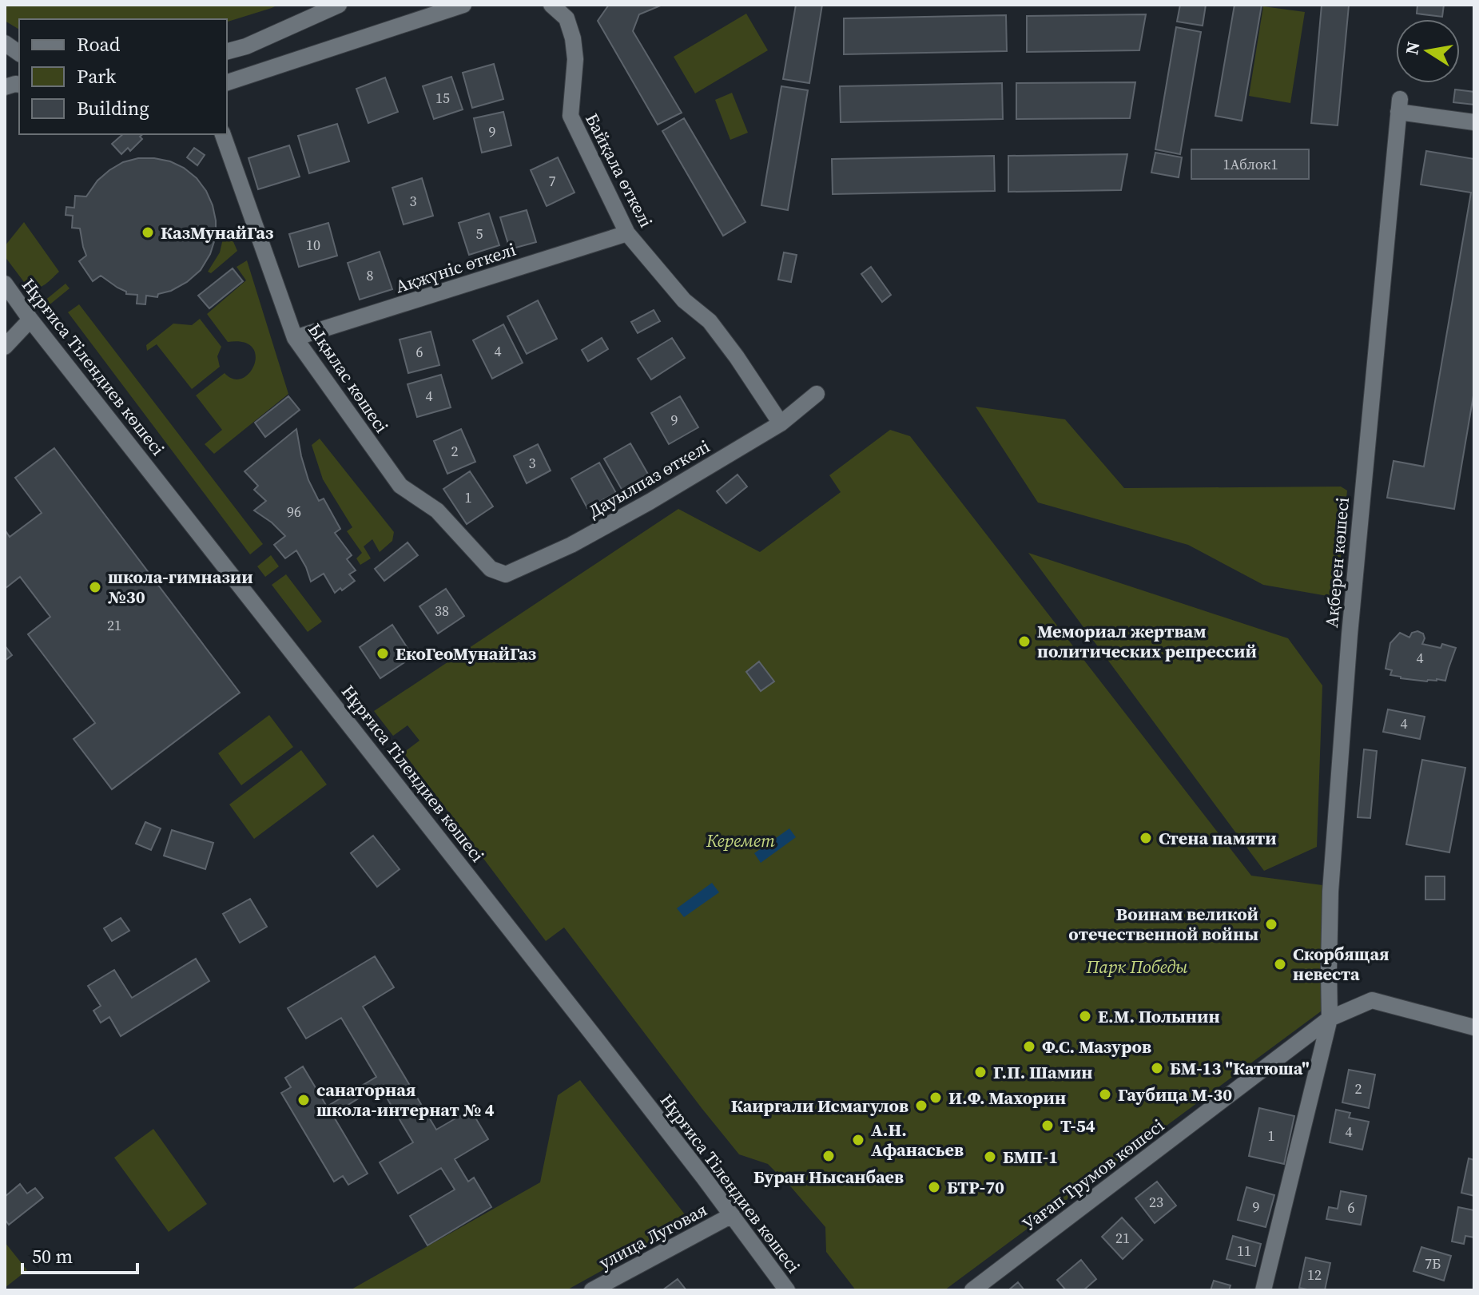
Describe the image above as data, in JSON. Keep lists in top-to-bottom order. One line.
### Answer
{"streets":{"street":["Байқала өткелі","Ақжүніс өткелі","Нұрғиса Тілендиев көшесі","Ықылас көшесі","Дауылпаз өткелі","Ақберен көшесі","Уағап Трумов көшесі","улица Луговая"]},"crossings":[["Байқала өткелі","Ақжүніс өткелі"],["Байқала өткелі","Дауылпаз өткелі"],["Ақжүніс өткелі","Ықылас көшесі"],["Нұрғиса Тілендиев көшесі","улица Луговая"],["Ықылас көшесі","Дауылпаз өткелі"],["Ақберен көшесі","Уағап Трумов көшесі"]],"parks":["Керемет","Парк Победы"],"places":["КазМунайГаз","школа-гимназии №30","Мемориал жертвам политических репрессий","ЕкоГеоМунайГаз","Стена памяти","Воинам великой отечественной войны","Скорбящая невеста","Е.М. Полынин","Ф.С. Мазуров","БМ-13 \"Катюша\"","Г.П. Шамин","Гаубица М-30","И.Ф. Махорин","санаторная школа-интернат № 4","Каиргали Исмагулов","Т-54","А.Н. Афанасьев","Буран Нысанбаев","БМП-1","БТР-70"],"house_numbers":["15","9","1Аблок1","7","3","5","10","8","4","6","4","9","2","3","1","96","38","21","4","4","2","4","1","23","9","6","21","11","7Б","12"],"legend":["Road","Park","Building"],"scale_bar":"50 m","north":"left"}
